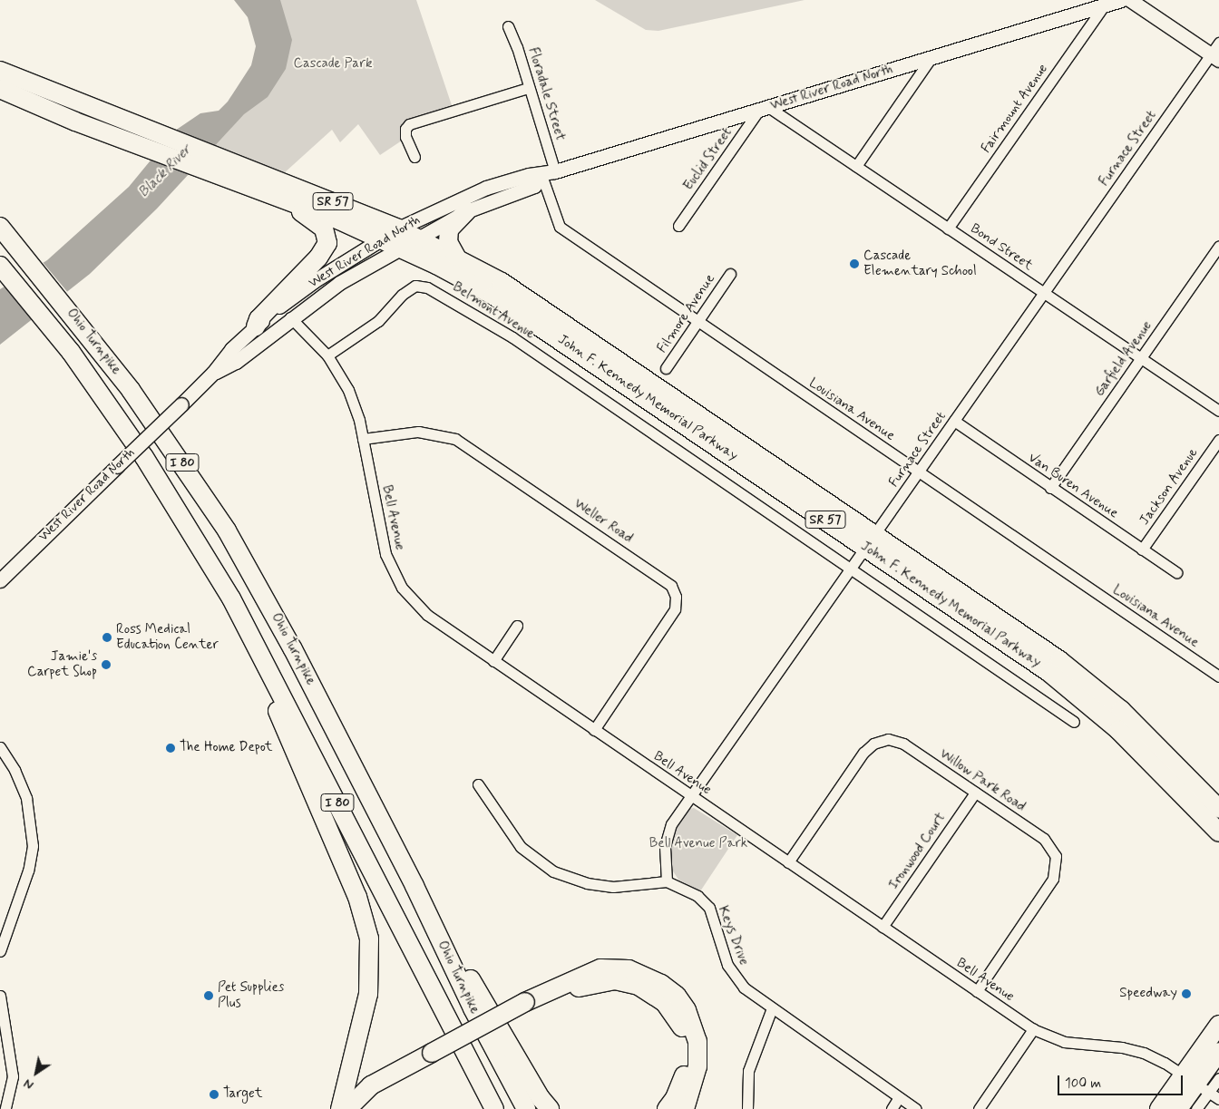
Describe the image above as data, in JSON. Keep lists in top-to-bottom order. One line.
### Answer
{"streets":{"highway":["SR 57","Ohio Turnpike","John F. Kennedy Memorial Parkway","I 80"],"street":["West River Road North","Floradale Street","Fairmount Avenue","Furnace Street","Euclid Street","Bond Street","Belmont Avenue","Filmore Avenue","Garfield Avenue","Louisiana Avenue","Van Buren Avenue","Jackson Avenue","Bell Avenue","Weller Road","Willow Park Road","Ironwood Court","Keys Drive"]},"crossings":[["West River Road North","Floradale Street"],["West River Road North","Fairmount Avenue"],["West River Road North","Euclid Street"],["West River Road North","Bond Street"],["West River Road North","John F. Kennedy Memorial Parkway"],["West River Road North","Louisiana Avenue"],["West River Road North","Bell Avenue"],["Floradale Street","Louisiana Avenue"],["Fairmount Avenue","Bond Street"],["Furnace Street","Bond Street"],["Furnace Street","Belmont Avenue"],["Furnace Street","John F. Kennedy Memorial Parkway"],["Furnace Street","Louisiana Avenue"],["Furnace Street","Van Buren Avenue"],["Furnace Street","Bell Avenue"],["Furnace Street","Keys Drive"],["Euclid Street","Bond Street"],["Bond Street","Garfield Avenue"],["Belmont Avenue","Bell Avenue"],["Filmore Avenue","Louisiana Avenue"],["Garfield Avenue","Van Buren Avenue"],["Van Buren Avenue","Jackson Avenue"],["Bell Avenue","Weller Road"],["Bell Avenue","Willow Park Road"],["Bell Avenue","Ironwood Court"],["Willow Park Road","Ironwood Court"]],"water":["Black River"],"parks":["Cascade Park","Bell Avenue Park"],"places":["Cascade Elementary School","Ross Medical Education Center","Jamie's Carpet Shop","The Home Depot","Speedway","Pet Supplies Plus","Target"],"scale_bar":"100 m","north":"bottom left"}
